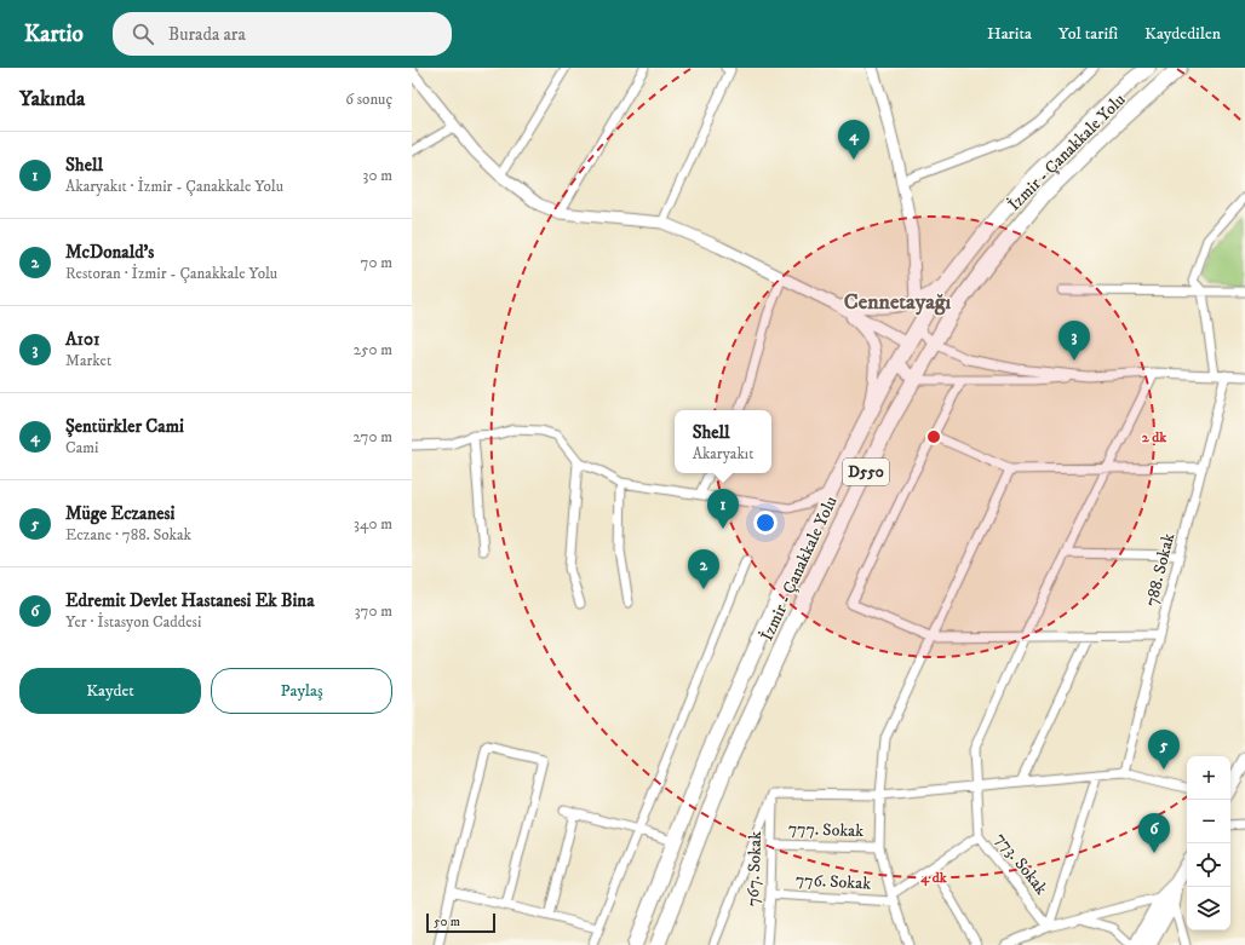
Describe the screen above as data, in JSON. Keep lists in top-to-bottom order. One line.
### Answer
{"streets":{"highway":["İzmir - Çanakkale Yolu","D550"],"street":["788. Sokak","777. Sokak","773. Sokak","767. Sokak","776. Sokak"]},"crossings":[["777. Sokak","767. Sokak"],["767. Sokak","776. Sokak"]],"districts":["Cennetayağı"],"scale_bar":"50 m","page":{"header":"Kartio","search":"Burada ara","nav":["Harita","Yol tarifi","Kaydedilen"],"heading":["Yakında","6 sonuç"],"pins":["4","3","1","2","5","6"],"list":[{"mark":"1","name":"Shell","note":"Akaryakıt · İzmir - Çanakkale Yolu","value":"30 m"},{"mark":"2","name":"McDonald's","note":"Restoran · İzmir - Çanakkale Yolu","value":"70 m"},{"mark":"3","name":"A101","note":"Market","value":"250 m"},{"mark":"4","name":"Şentürkler Cami","note":"Cami","value":"270 m"},{"mark":"5","name":"Müge Eczanesi","note":"Eczane · 788. Sokak","value":"340 m"},{"mark":"6","name":"Edremit Devlet Hastanesi Ek Bina","note":"Yer · İstasyon Caddesi","value":"370 m"}],"popup":["Shell","Akaryakıt"],"buttons":["Kaydet","Paylaş"],"map_buttons":["+","−"],"scale":"50 m"},"rings":["2 dk","4 dk"]}
